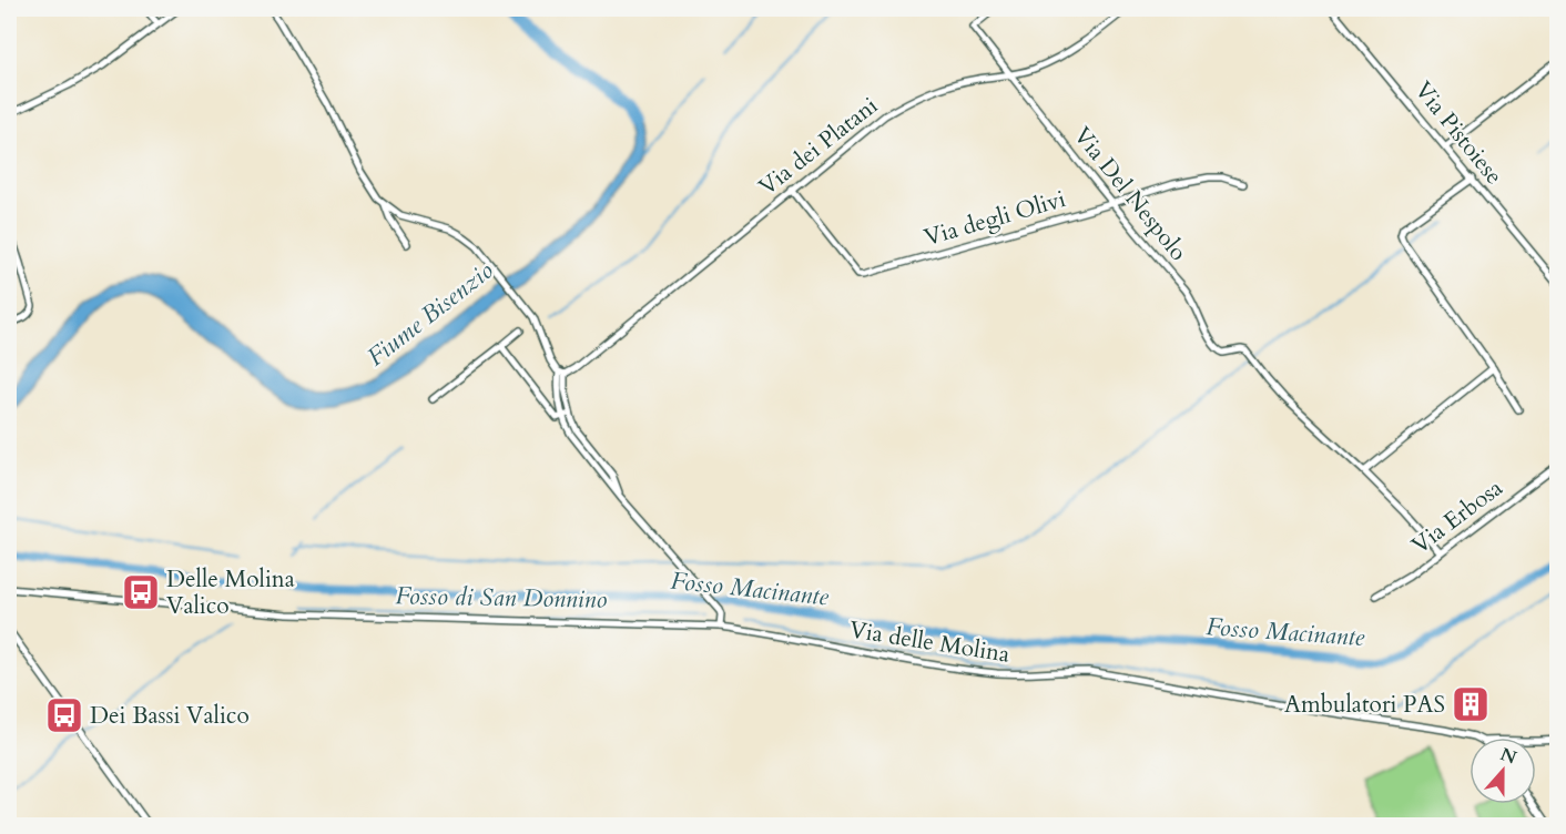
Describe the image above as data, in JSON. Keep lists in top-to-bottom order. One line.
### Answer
{"streets":{"street":["Via Pistoiese","Via dei Platani","Via Del Nespolo","Via degli Olivi","Via Erbosa","Via delle Molina"]},"crossings":[["Via dei Platani","Via Del Nespolo"],["Via dei Platani","Via degli Olivi"],["Via Del Nespolo","Via degli Olivi"]],"water":["Fiume Bisenzio","Fosso Macinante","Fosso di San Donnino"],"places":{"bus stop":["Delle Molina Valico","Dei Bassi Valico"],"building":["Ambulatori PAS"]},"north":"top"}
